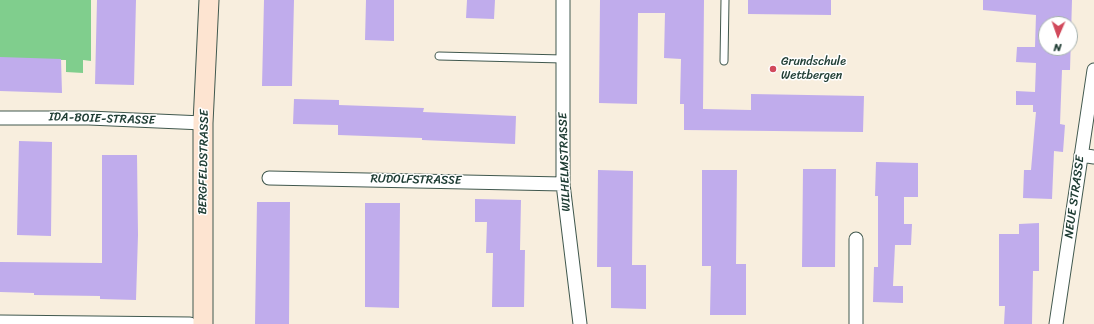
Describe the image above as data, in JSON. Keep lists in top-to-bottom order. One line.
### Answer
{"streets":{"street":["IDA-BOIE-STRASSE","BERGFELDSTRASSE","WILHELMSTRASSE","RUDOLFSTRASSE","NEUE STRASSE"]},"crossings":[["IDA-BOIE-STRASSE","BERGFELDSTRASSE"],["WILHELMSTRASSE","RUDOLFSTRASSE"]],"places":["Grundschule Wettbergen"],"north":"bottom"}
